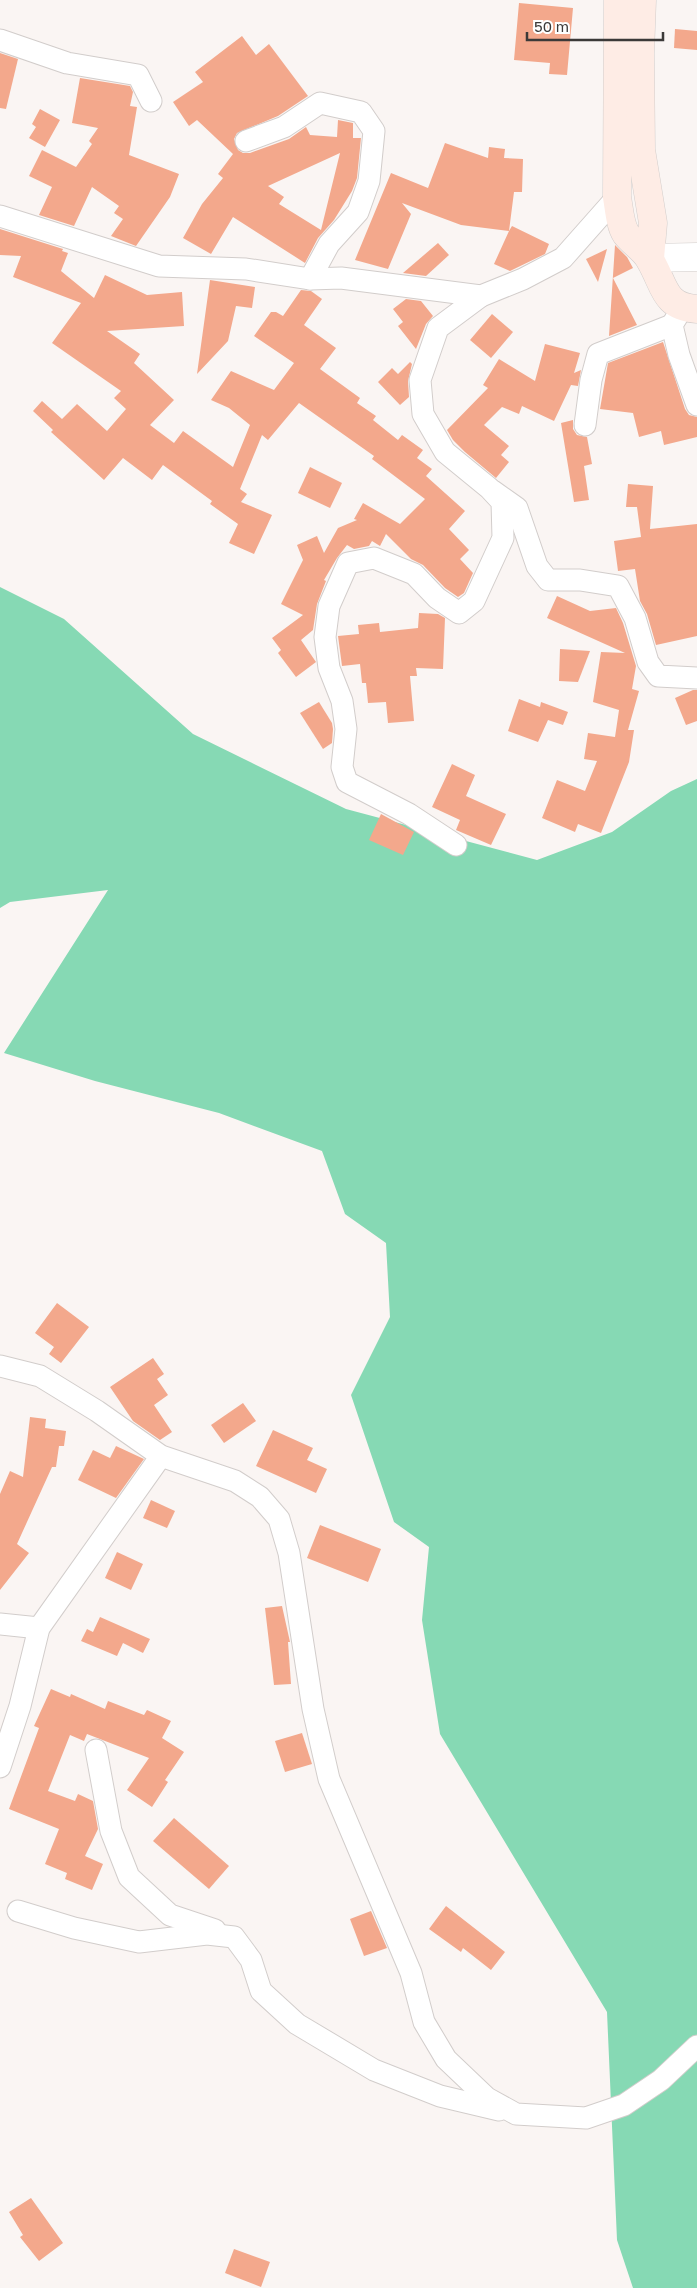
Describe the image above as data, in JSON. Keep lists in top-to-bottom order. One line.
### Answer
{"scale_bar":"50 m"}
